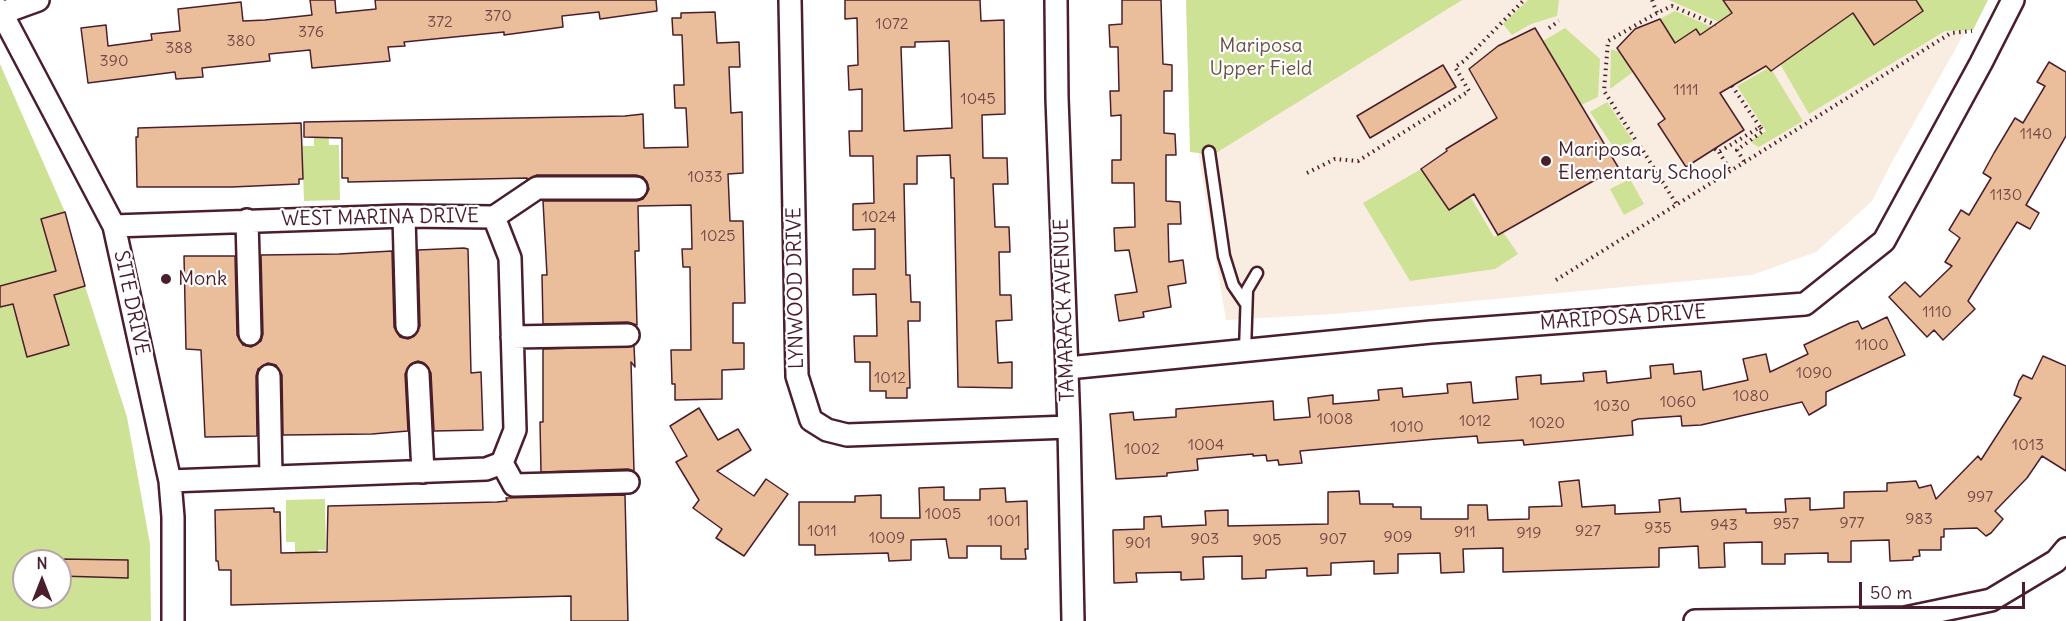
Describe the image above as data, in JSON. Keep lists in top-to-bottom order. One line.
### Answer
{"streets":{"street":["WEST MARINA DRIVE","LYNWOOD DRIVE","SITE DRIVE","TAMARACK AVENUE","MARIPOSA DRIVE"]},"crossings":[["WEST MARINA DRIVE","SITE DRIVE"],["LYNWOOD DRIVE","TAMARACK AVENUE"],["TAMARACK AVENUE","MARIPOSA DRIVE"]],"parks":["Mariposa Upper Field"],"places":["Mariposa Elementary School","Monk"],"house_numbers":["370","372","1072","376","380","388","390","1111","1045","1140","1033","1130","1024","1025","1110","1100","1090","1012","1080","1060","1030","1008","1012","1020","1010","1004","1013","1002","997","1005","983","1001","977","957","943","935","1011","927","911","919","909","1009","903","907","905","901"],"scale_bar":"50 m","north":"top"}
